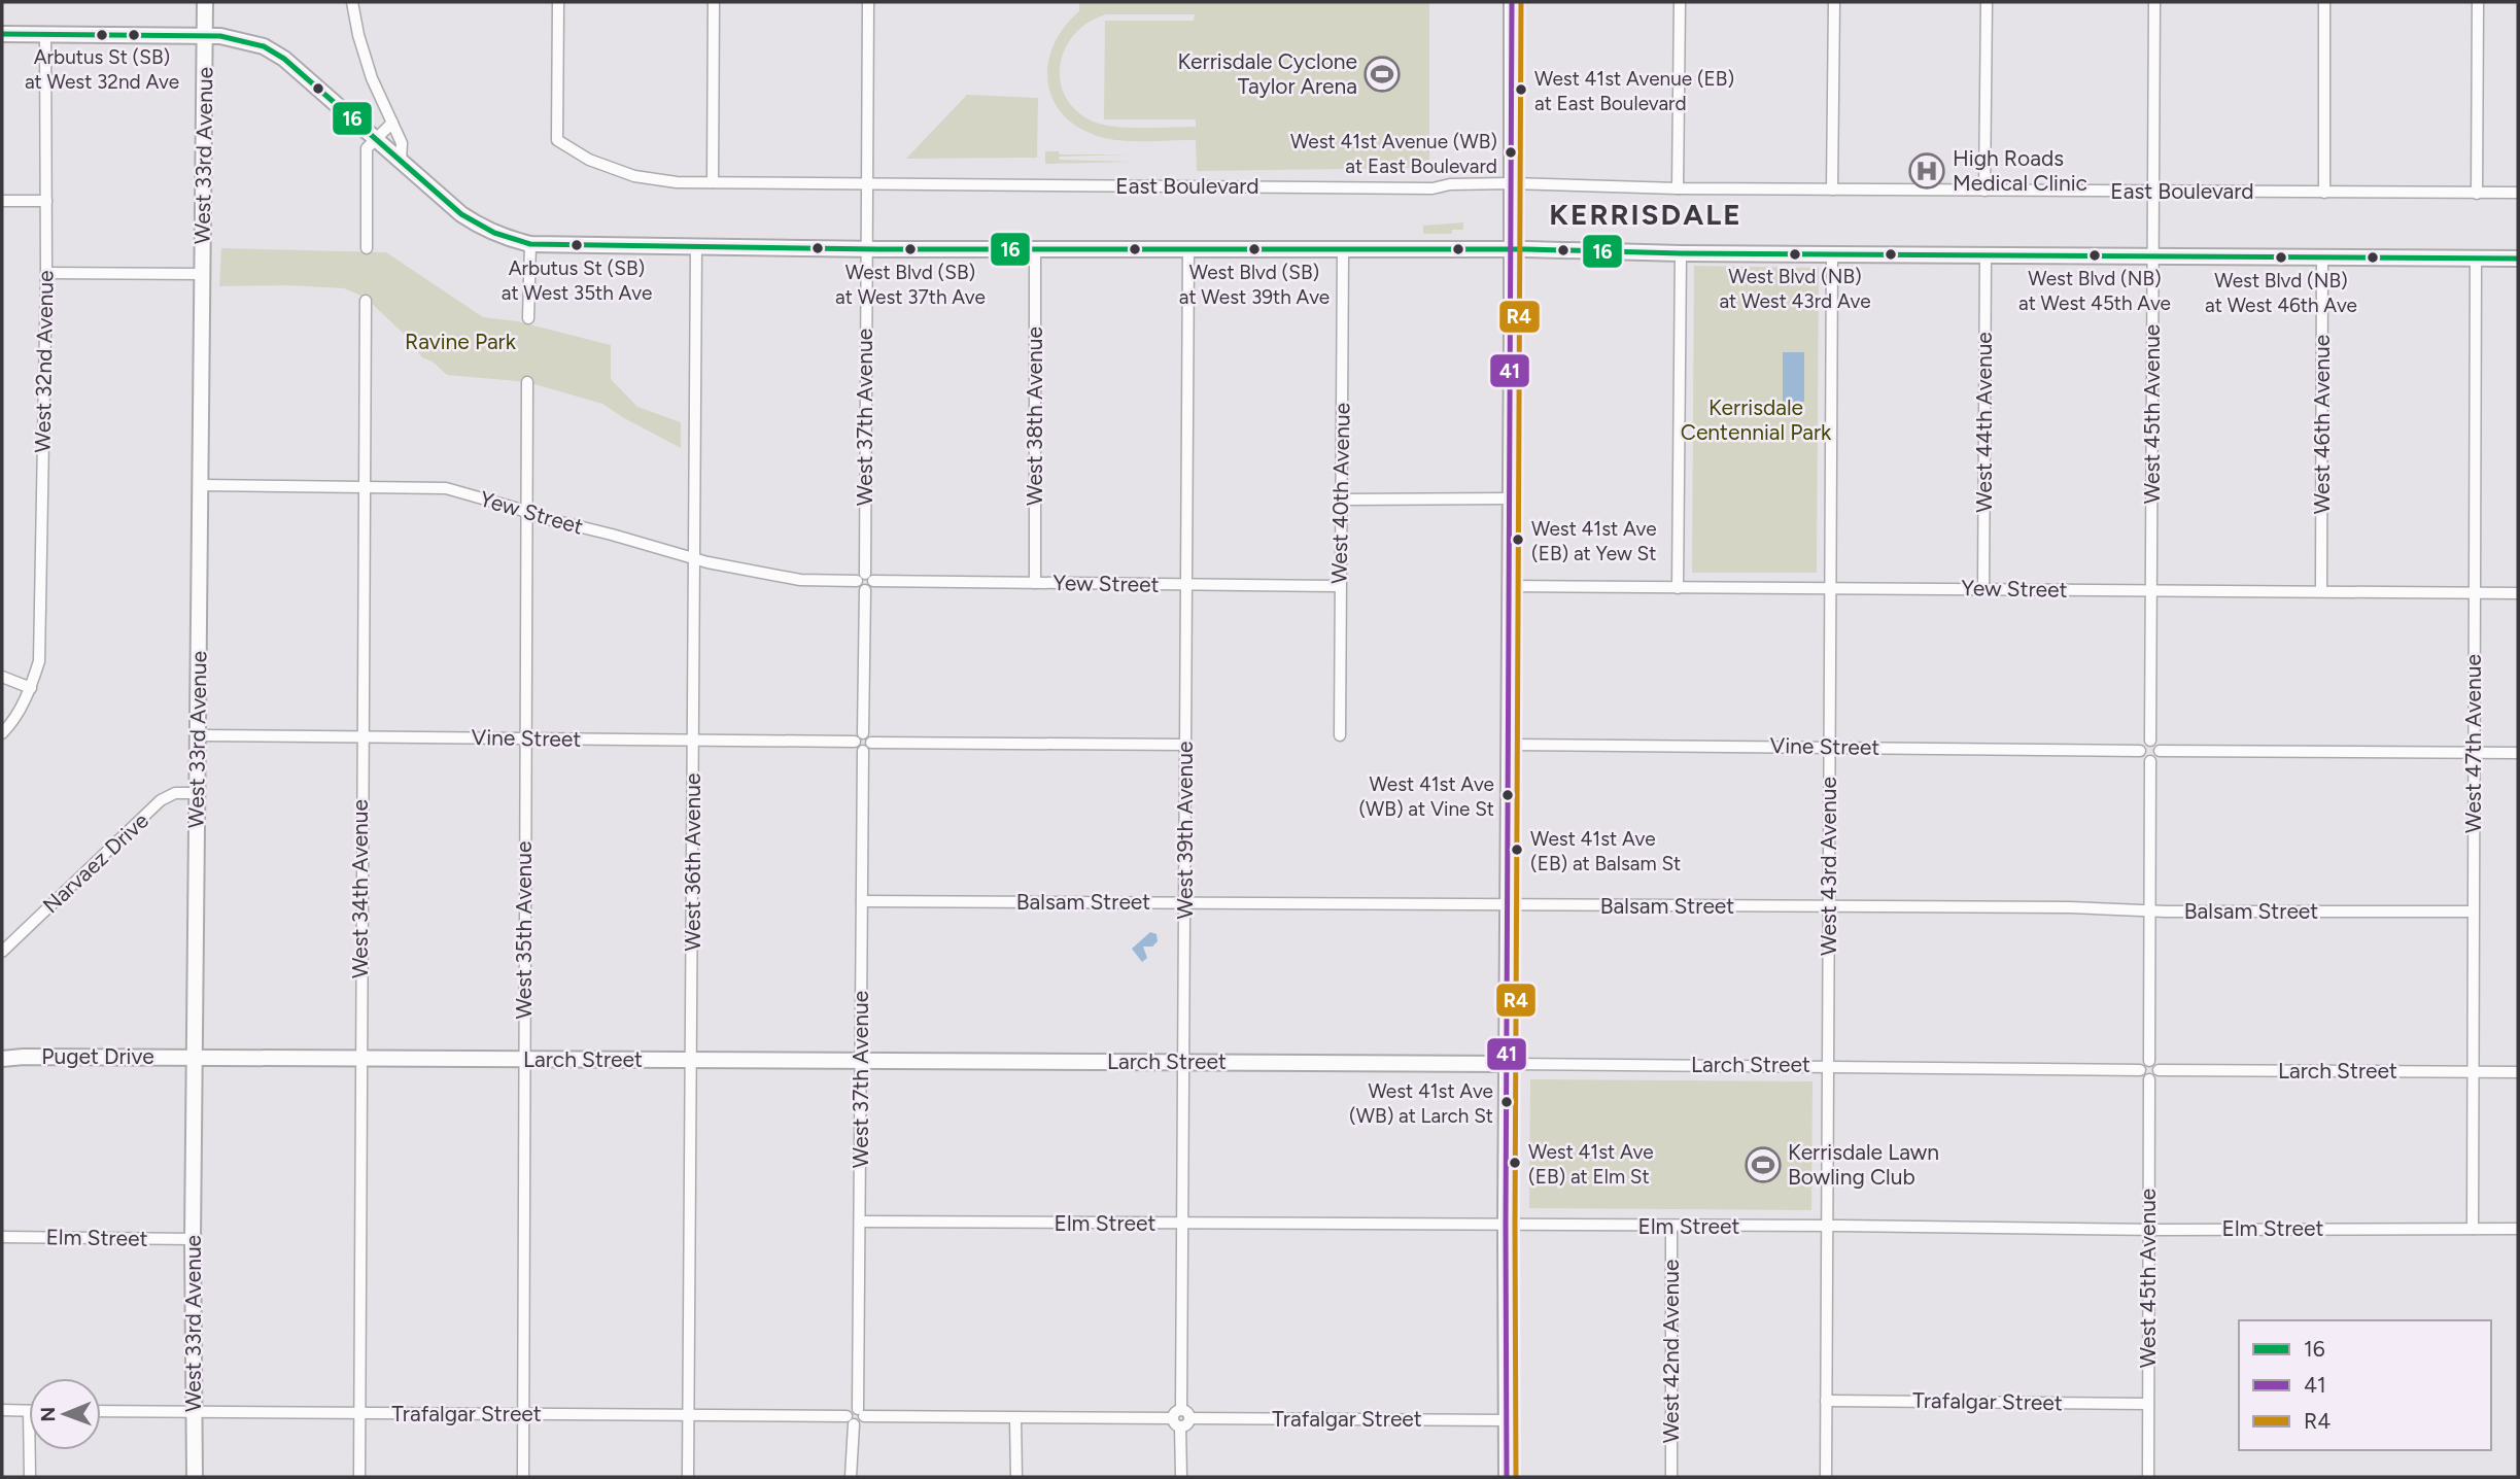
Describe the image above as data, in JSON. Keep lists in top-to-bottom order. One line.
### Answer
{"streets":{"street":["West 33rd Avenue","East Boulevard","West 32nd Avenue","West 45th Avenue","West 38th Avenue","West 37th Avenue","West 44th Avenue","West 46th Avenue","West 40th Avenue","Yew Street","Vine Street","West 47th Avenue","West 39th Avenue","West 36th Avenue","Narvaez Drive","West 43rd Avenue","West 34th Avenue","Balsam Street","West 35th Avenue","Puget Drive","Larch Street","Elm Street","West 42nd Avenue","Trafalgar Street"]},"crossings":[["West 33rd Avenue","Yew Street"],["West 33rd Avenue","Vine Street"],["West 33rd Avenue","Narvaez Drive"],["West 33rd Avenue","Puget Drive"],["West 33rd Avenue","Larch Street"],["West 33rd Avenue","Elm Street"],["West 33rd Avenue","Trafalgar Street"],["East Boulevard","West 45th Avenue"],["East Boulevard","West 37th Avenue"],["West 45th Avenue","Yew Street"],["West 45th Avenue","Vine Street"],["West 45th Avenue","Larch Street"],["West 45th Avenue","Elm Street"],["West 45th Avenue","Trafalgar Street"],["West 38th Avenue","Yew Street"],["West 37th Avenue","Yew Street"],["West 37th Avenue","Vine Street"],["West 37th Avenue","Balsam Street"],["West 37th Avenue","Larch Street"],["West 37th Avenue","Elm Street"],["West 44th Avenue","Yew Street"],["West 46th Avenue","Yew Street"],["West 40th Avenue","Yew Street"],["Yew Street","West 47th Avenue"],["Yew Street","West 39th Avenue"],["Yew Street","West 36th Avenue"],["Yew Street","West 43rd Avenue"],["Yew Street","West 34th Avenue"],["Yew Street","West 35th Avenue"],["Vine Street","West 36th Avenue"],["Vine Street","West 43rd Avenue"],["Vine Street","West 34th Avenue"],["Vine Street","West 35th Avenue"],["West 47th Avenue","Balsam Street"],["West 47th Avenue","Larch Street"],["West 47th Avenue","Elm Street"],["West 39th Avenue","Balsam Street"],["West 39th Avenue","Larch Street"],["West 39th Avenue","Elm Street"],["West 39th Avenue","Trafalgar Street"],["West 36th Avenue","Larch Street"],["West 36th Avenue","Trafalgar Street"],["West 43rd Avenue","Balsam Street"],["West 43rd Avenue","Larch Street"],["West 43rd Avenue","Elm Street"],["West 43rd Avenue","Trafalgar Street"],["West 34th Avenue","Larch Street"],["West 34th Avenue","Trafalgar Street"],["West 35th Avenue","Larch Street"],["West 35th Avenue","Trafalgar Street"],["Puget Drive","Larch Street"],["Elm Street","West 42nd Avenue"]],"districts":["KERRISDALE"],"parks":["Ravine Park","Kerrisdale Centennial Park"],"places":{"other":["Arbutus St (SB) at West 32nd Ave","West 41st Avenue (EB) at East Boulevard","West 41st Avenue (WB) at East Boulevard","Arbutus St (SB) at West 35th Ave","West Blvd (SB) at West 37th Ave","West Blvd (SB) at West 39th Ave","West Blvd (NB) at West 43rd Ave","West Blvd (NB) at West 45th Ave","West Blvd (NB) at West 46th Ave","West 41st Ave (EB) at Yew St","West 41st Ave (WB) at Vine St","West 41st Ave (EB) at Balsam St","West 41st Ave (WB) at Larch St","West 41st Ave (EB) at Elm St"],"sports":["Kerrisdale Cyclone Taylor Arena","Kerrisdale Lawn Bowling Club"],"hospital":["High Roads Medical Clinic"]},"lines":["transit line 41","transit line R4","transit line 16"],"legend":["16","41","R4"],"north":"left"}
